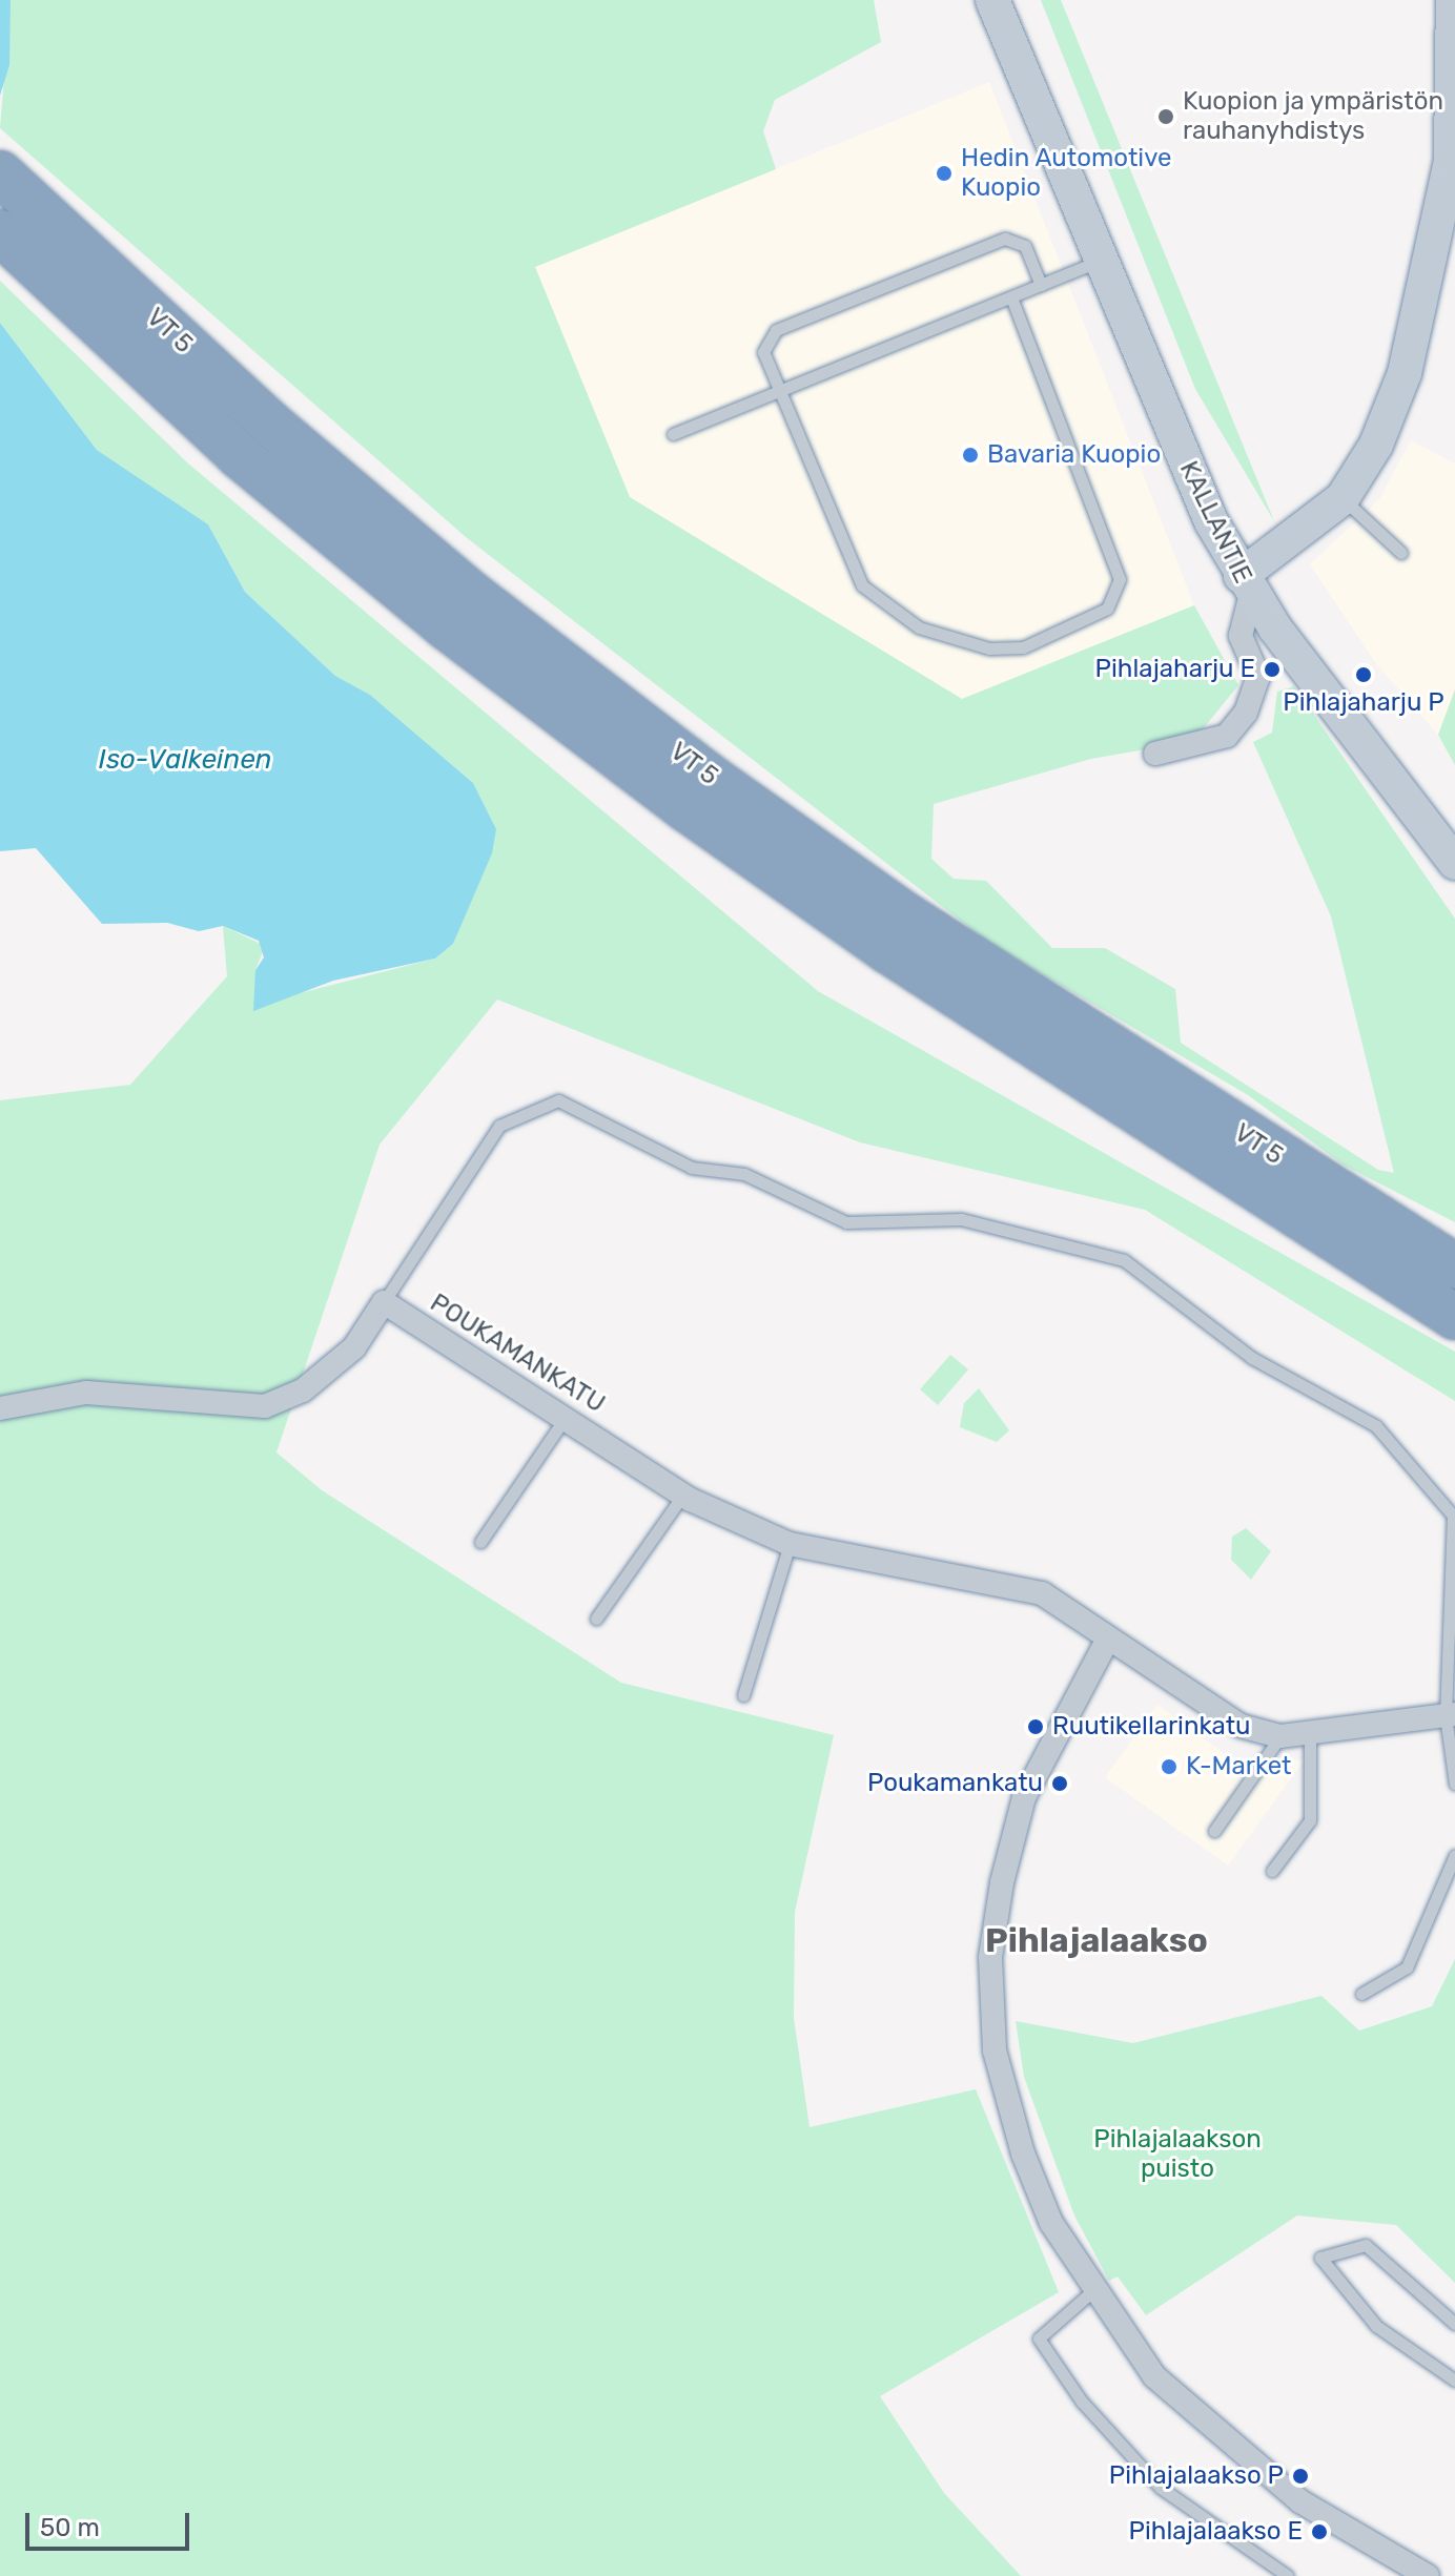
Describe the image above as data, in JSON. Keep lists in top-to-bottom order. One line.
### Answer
{"streets":{"highway":["VT 5"],"main road":["KALLANTIE"],"street":["POUKAMANKATU"]},"districts":["Pihlajalaakso"],"water":["Iso-Valkeinen"],"parks":["Pihlajalaakson puisto"],"places":["Kuopion ja ympäristön rauhanyhdistys","Hedin Automotive Kuopio","Bavaria Kuopio","Pihlajaharju E","Pihlajaharju P","Ruutikellarinkatu","K-Market","Poukamankatu","Pihlajalaakso P","Pihlajalaakso E"],"scale_bar":"50 m"}
